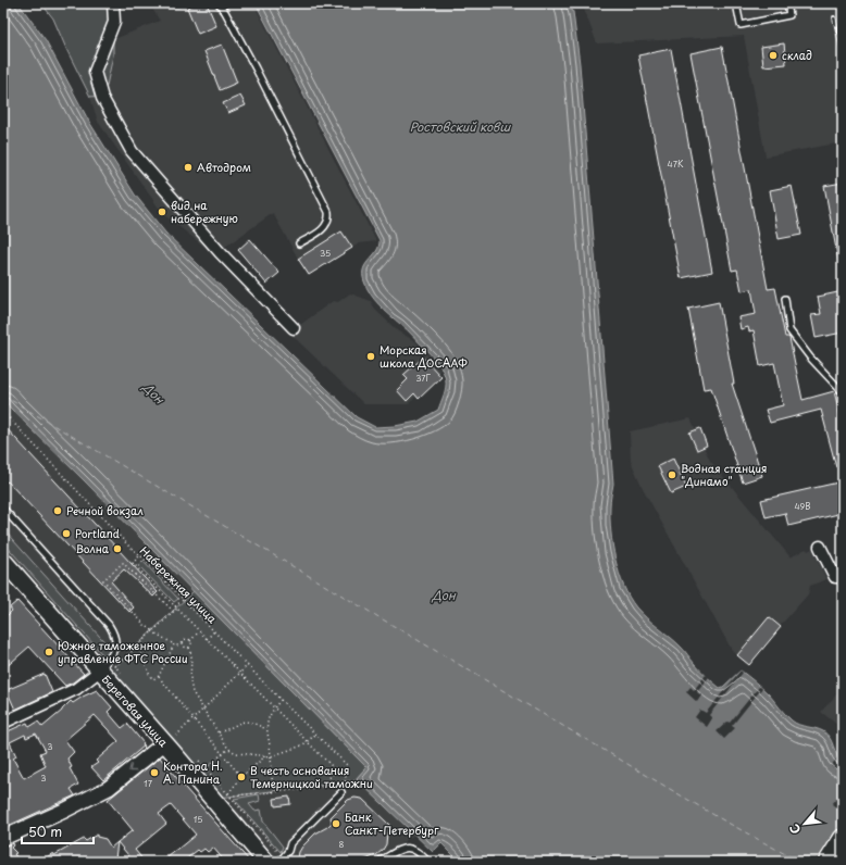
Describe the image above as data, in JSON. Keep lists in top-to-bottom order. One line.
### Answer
{"streets":{"main road":["Береговая улица"],"path":["Набережная улица"]},"water":["Ростовский ковш","Дон"],"places":["склад","Автодром","вид на набережную","Морская школа ДОСААФ","Водная станция \"Динамо\"","Речной вокзал","Portland","Волна","Южное таможенное управление ФТС России","Контора Н. А. Панина","В честь основания Темерницкой таможни","Банк Санкт-Петербург"],"house_numbers":["47К","35","37Г","49В","3","3","17","15","8"],"scale_bar":"50 m","north":"bottom left"}
